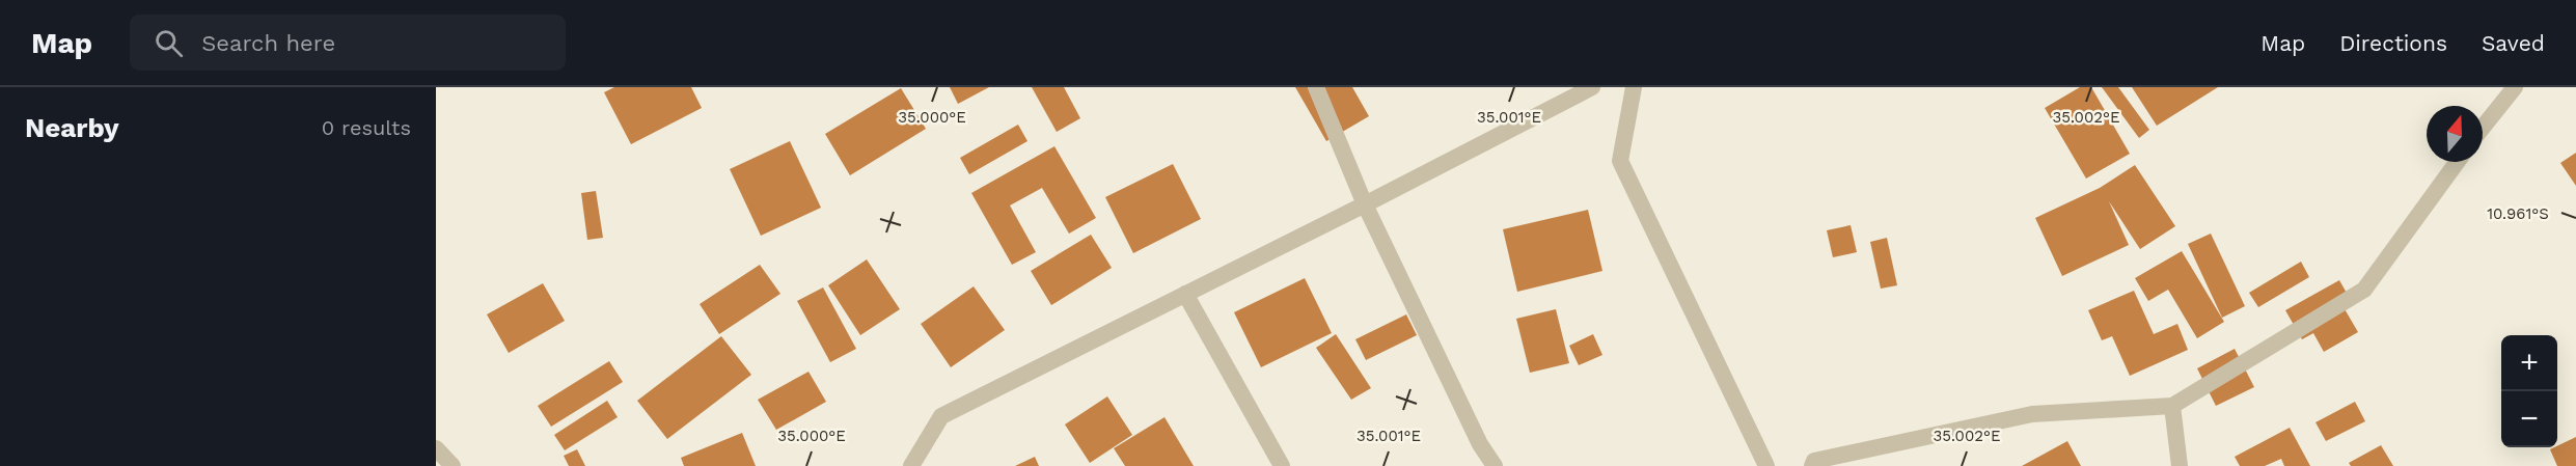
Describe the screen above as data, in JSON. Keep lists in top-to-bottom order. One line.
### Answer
{"north":"top","page":{"header":"Map","search":"Search here","nav":["Map","Directions","Saved"],"heading":["Nearby","0 results"],"map_buttons":["+","−"]},"coordinates":["35.000°E","35.001°E","35.002°E","10.961°S"]}
